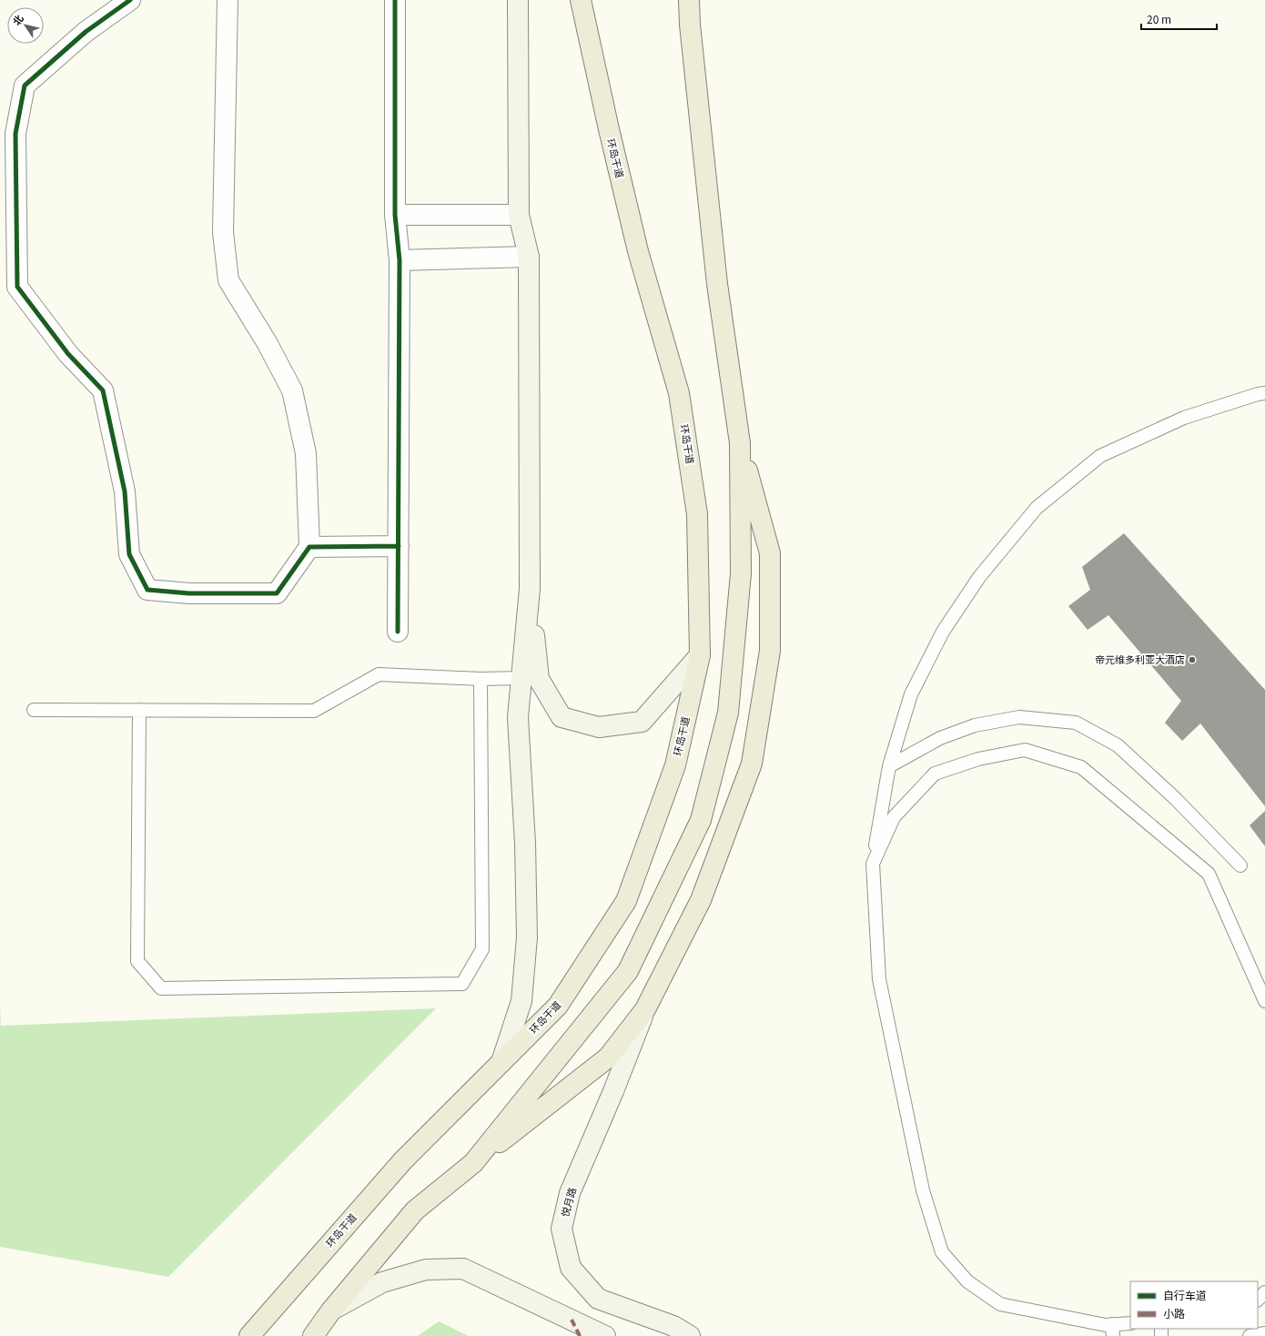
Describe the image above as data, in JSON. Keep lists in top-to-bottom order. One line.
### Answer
{"streets":{"main road":["环岛干道","悦月路"]},"places":["帝元维多利亚大酒店"],"legend":["自行车道","小路"],"scale_bar":"20 m","north":"top left"}
